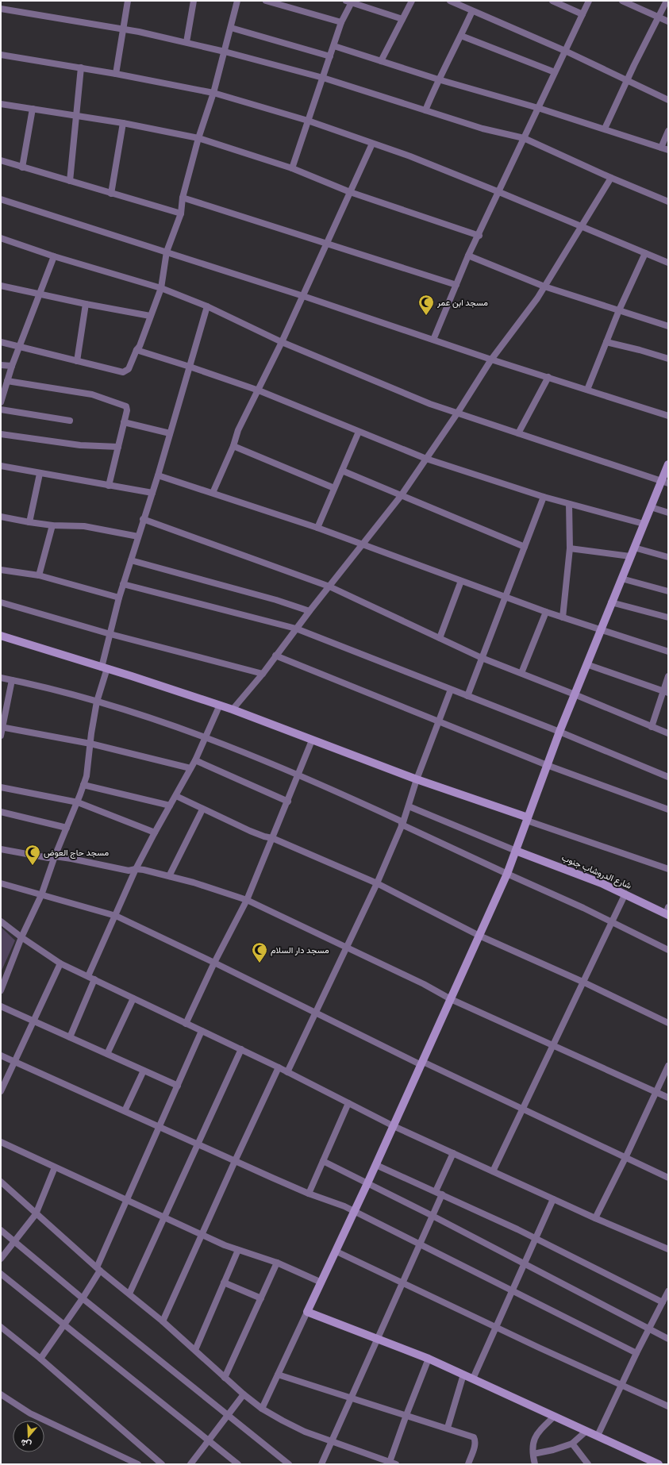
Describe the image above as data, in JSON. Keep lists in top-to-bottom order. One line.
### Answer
{"streets":{"street":["شارع الدروشاب جنوب"]},"places":{"mosque":["مسجد ابن عمر","مسجد حاج العوض","مسجد دار السلام"]},"north":"bottom"}
